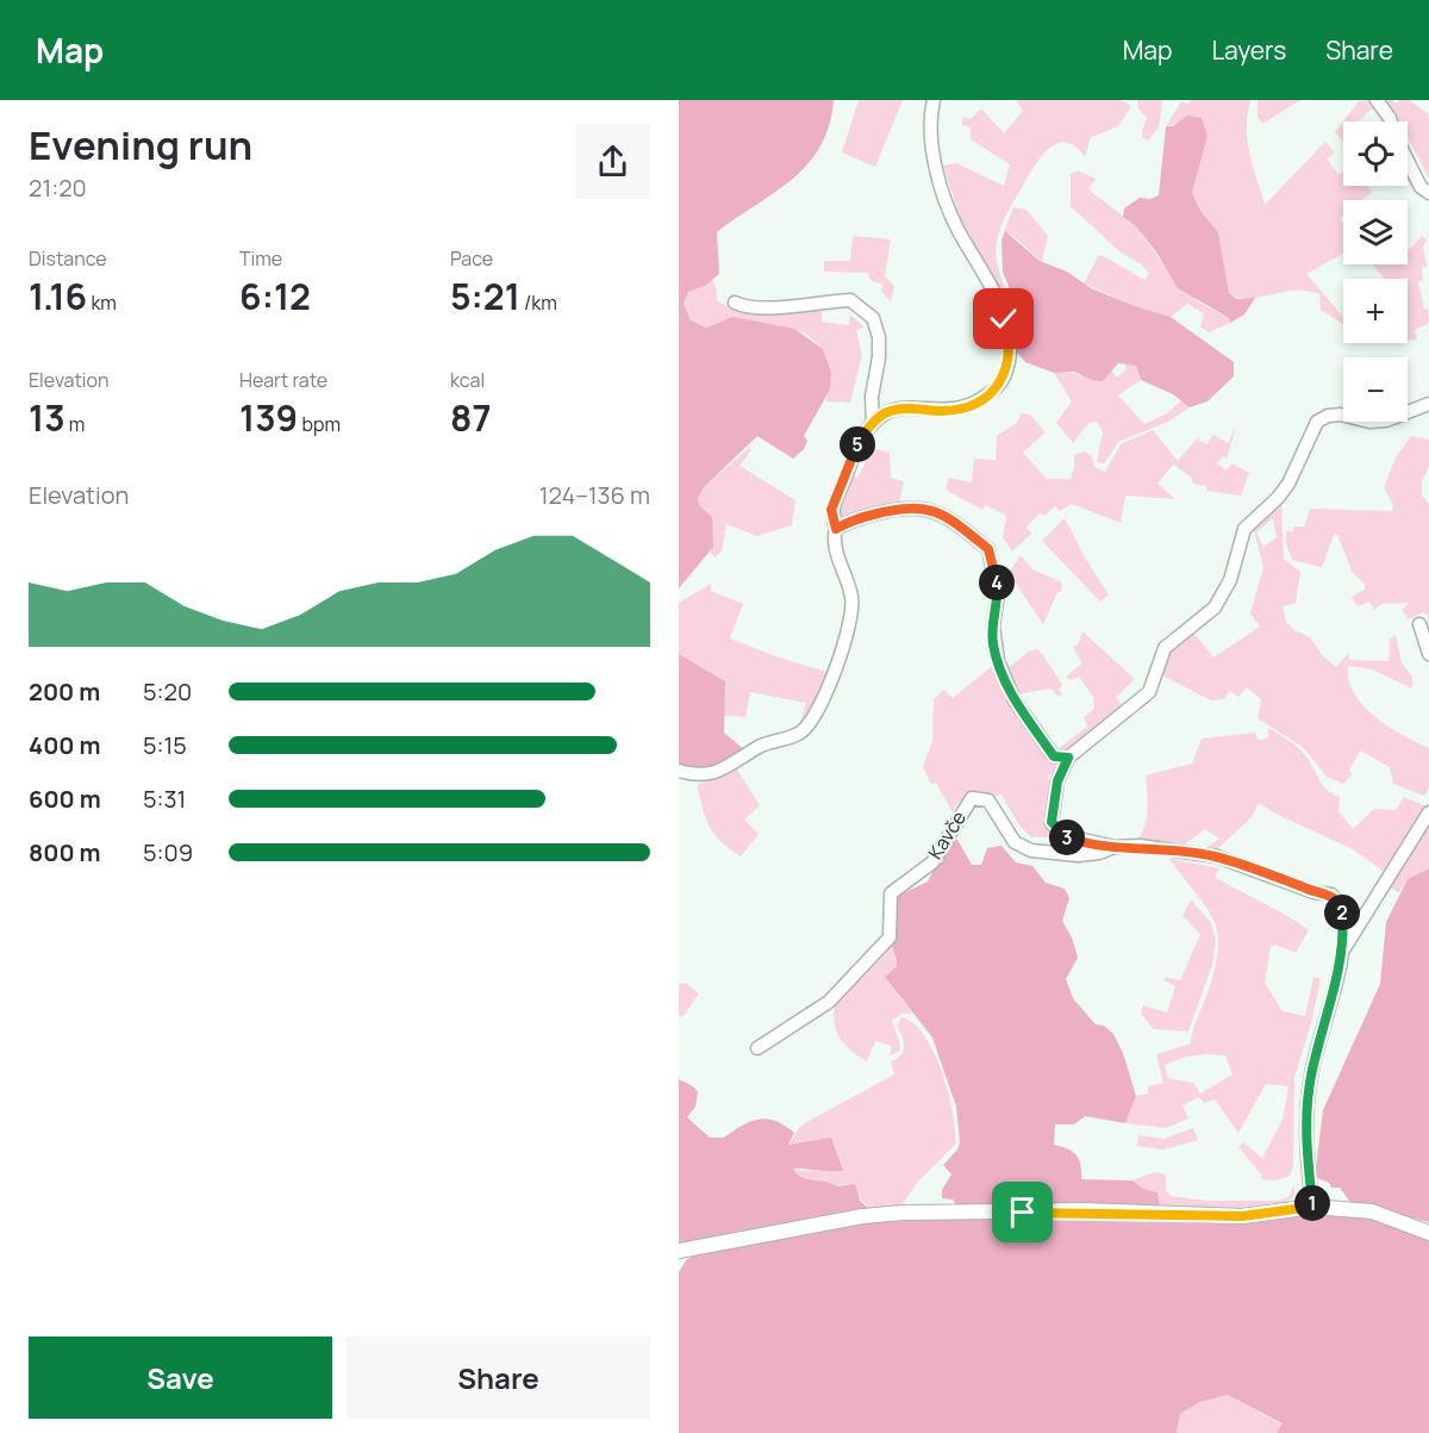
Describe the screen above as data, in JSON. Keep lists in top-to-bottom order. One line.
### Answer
{"streets":{"street":["Kavče"]},"page":{"header":"Map","nav":["Map","Layers","Share"],"heading":["Evening run","21:20"],"map_buttons":["+","−"],"stats":[["Distance","1.16 km"],["Time","6:12"],["Pace","5:21 /km"],["Elevation","13 m"],["Heart rate","139 bpm"],["kcal","87"]],"pins":["5","4","3","2","1"],"chart":["Elevation","124–136 m"],"list":[{"name":"200 m","note":"5:20"},{"name":"400 m","note":"5:15"},{"name":"600 m","note":"5:31"},{"name":"800 m","note":"5:09"}],"buttons":["Save","Share"]}}
